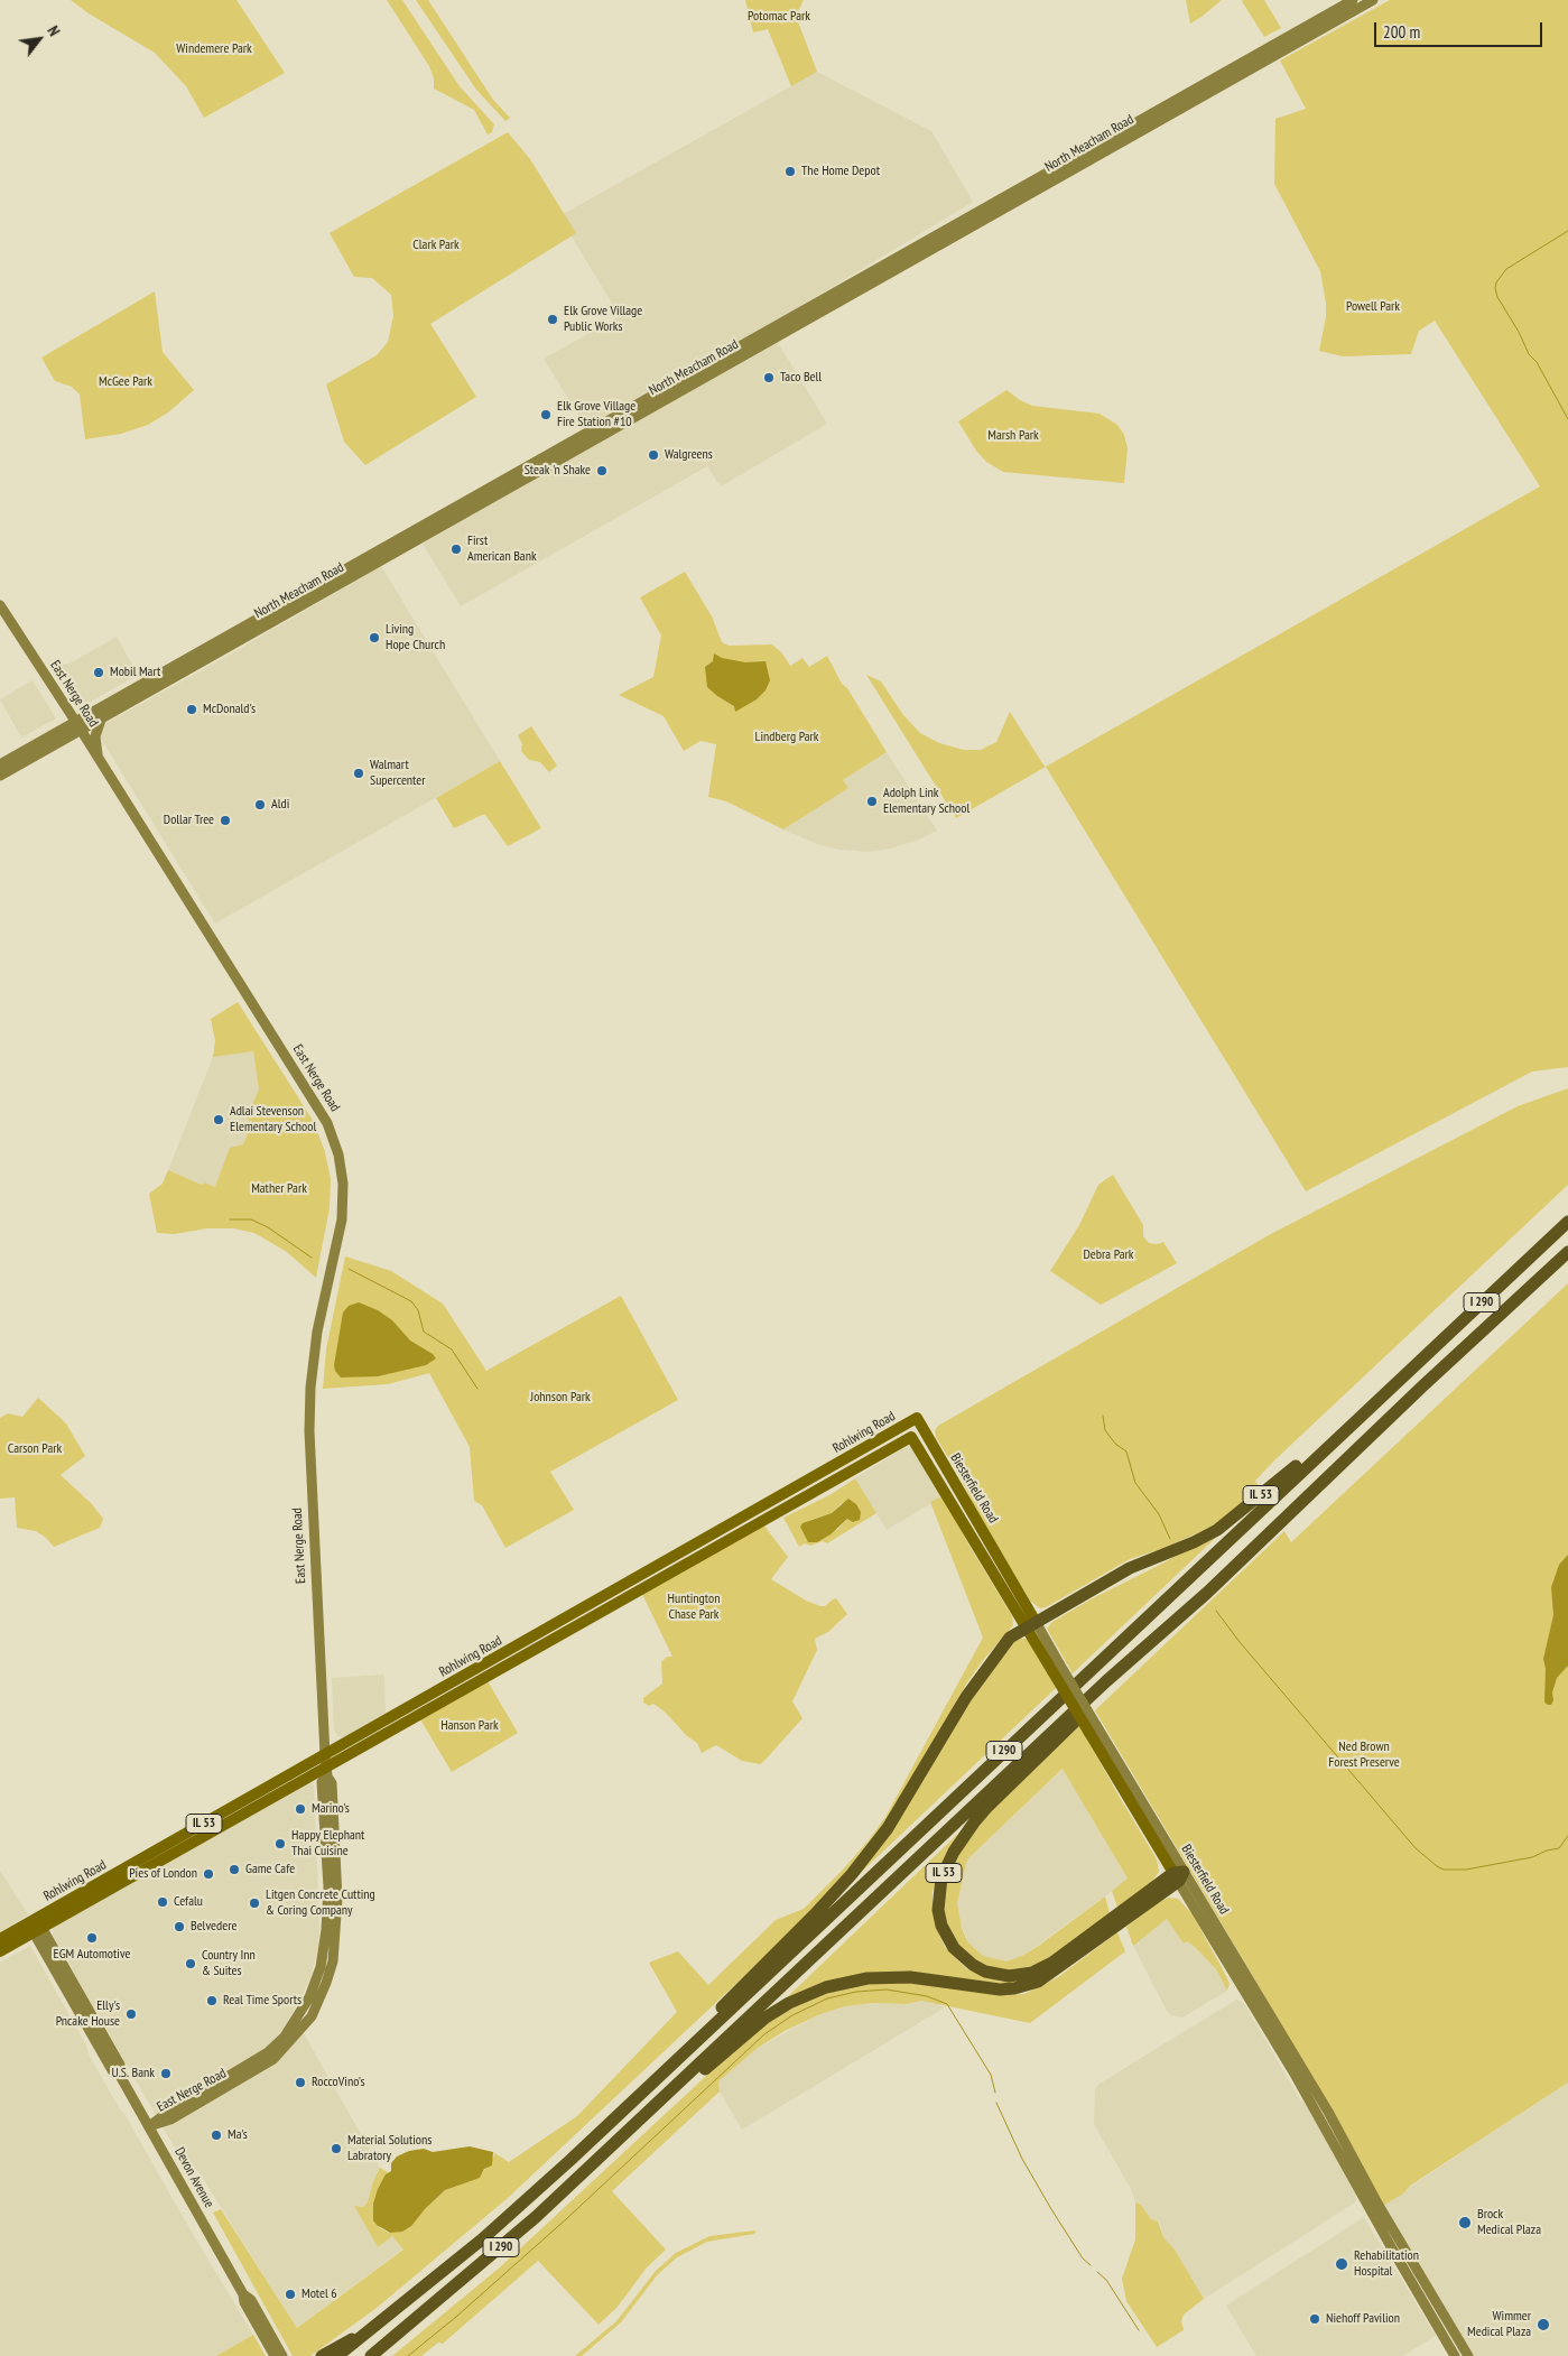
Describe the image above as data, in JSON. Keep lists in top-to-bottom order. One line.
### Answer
{"streets":{"highway":["I 290","IL 53"],"main road":["North Meacham Road","East Nerge Road","Rohlwing Road","Biesterfield Road","Devon Avenue"]},"crossings":[["North Meacham Road","East Nerge Road"],["East Nerge Road","Rohlwing Road"],["East Nerge Road","Devon Avenue"],["I 290","IL 53"],["Rohlwing Road","Biesterfield Road"],["Rohlwing Road","IL 53"],["Rohlwing Road","Devon Avenue"],["Biesterfield Road","IL 53"],["IL 53","Devon Avenue"]],"parks":["Potomac Park","Windemere Park","Clark Park","Powell Park","McGee Park","Marsh Park","Lindberg Park","Mather Park","Debra Park","Johnson Park","Carson Park","Huntington Chase Park","Hanson Park","Ned Brown Forest Preserve"],"places":["The Home Depot","Elk Grove Village Public Works","Taco Bell","Elk Grove Village Fire Station #10","Walgreens","Steak 'n Shake","First American Bank","Living Hope Church","Mobil Mart","McDonald's","Walmart Supercenter","Adolph Link Elementary School","Aldi","Dollar Tree","Adlai Stevenson Elementary School","Marino's","Happy Elephant Thai Cuisine","Game Cafe","Pies of London","Cefalu","Litgen Concrete Cutting & Coring Company","Belvedere","EGM Automotive","Country Inn & Suites","Real Time Sports","Elly's Pncake House","U.S. Bank","RoccoVino's","Ma's","Material Solutions Labratory","Brock Medical Plaza","Rehabilitation Hospital","Motel 6","Niehoff Pavilion","Wimmer Medical Plaza"],"scale_bar":"200 m","north":"top right"}
